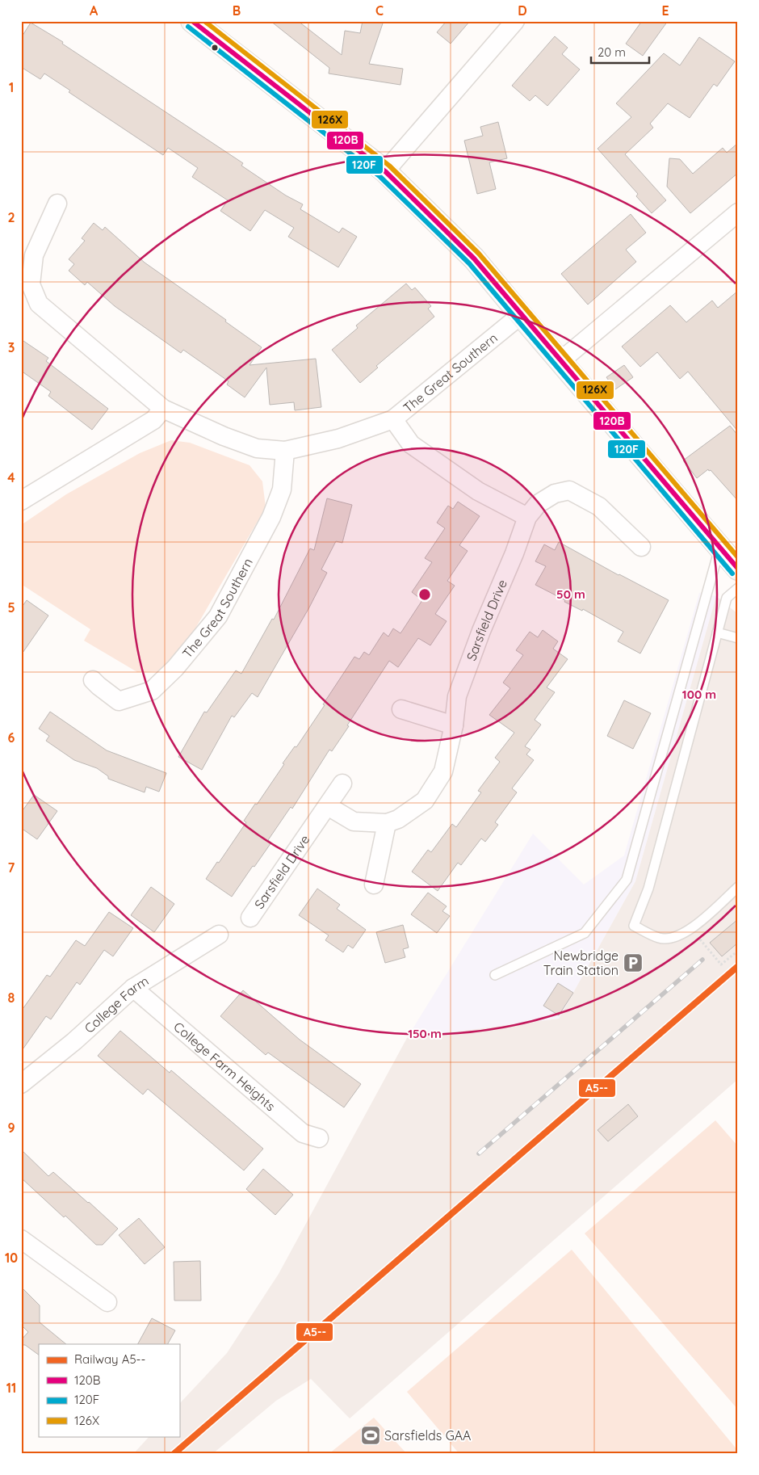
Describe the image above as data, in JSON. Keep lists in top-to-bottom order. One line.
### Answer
{"streets":{"street":["The Great Southern","Sarsfield Drive","College Farm","College Farm Heights"]},"crossings":[["College Farm","College Farm Heights"]],"places":{"parking":["Newbridge Train Station"],"sports":["Sarsfields GAA"]},"lines":["transit line 120B","transit line 126X","transit line 120F","rail line A5--"],"legend":["Railway A5--","120B","120F","126X"],"scale_bar":"20 m","grid":{"columns":["A","B","C","D","E"],"rows":["1","2","3","4","5","6","7","8","9","10","11"]},"rings":["50 m","100 m","150 m"]}
